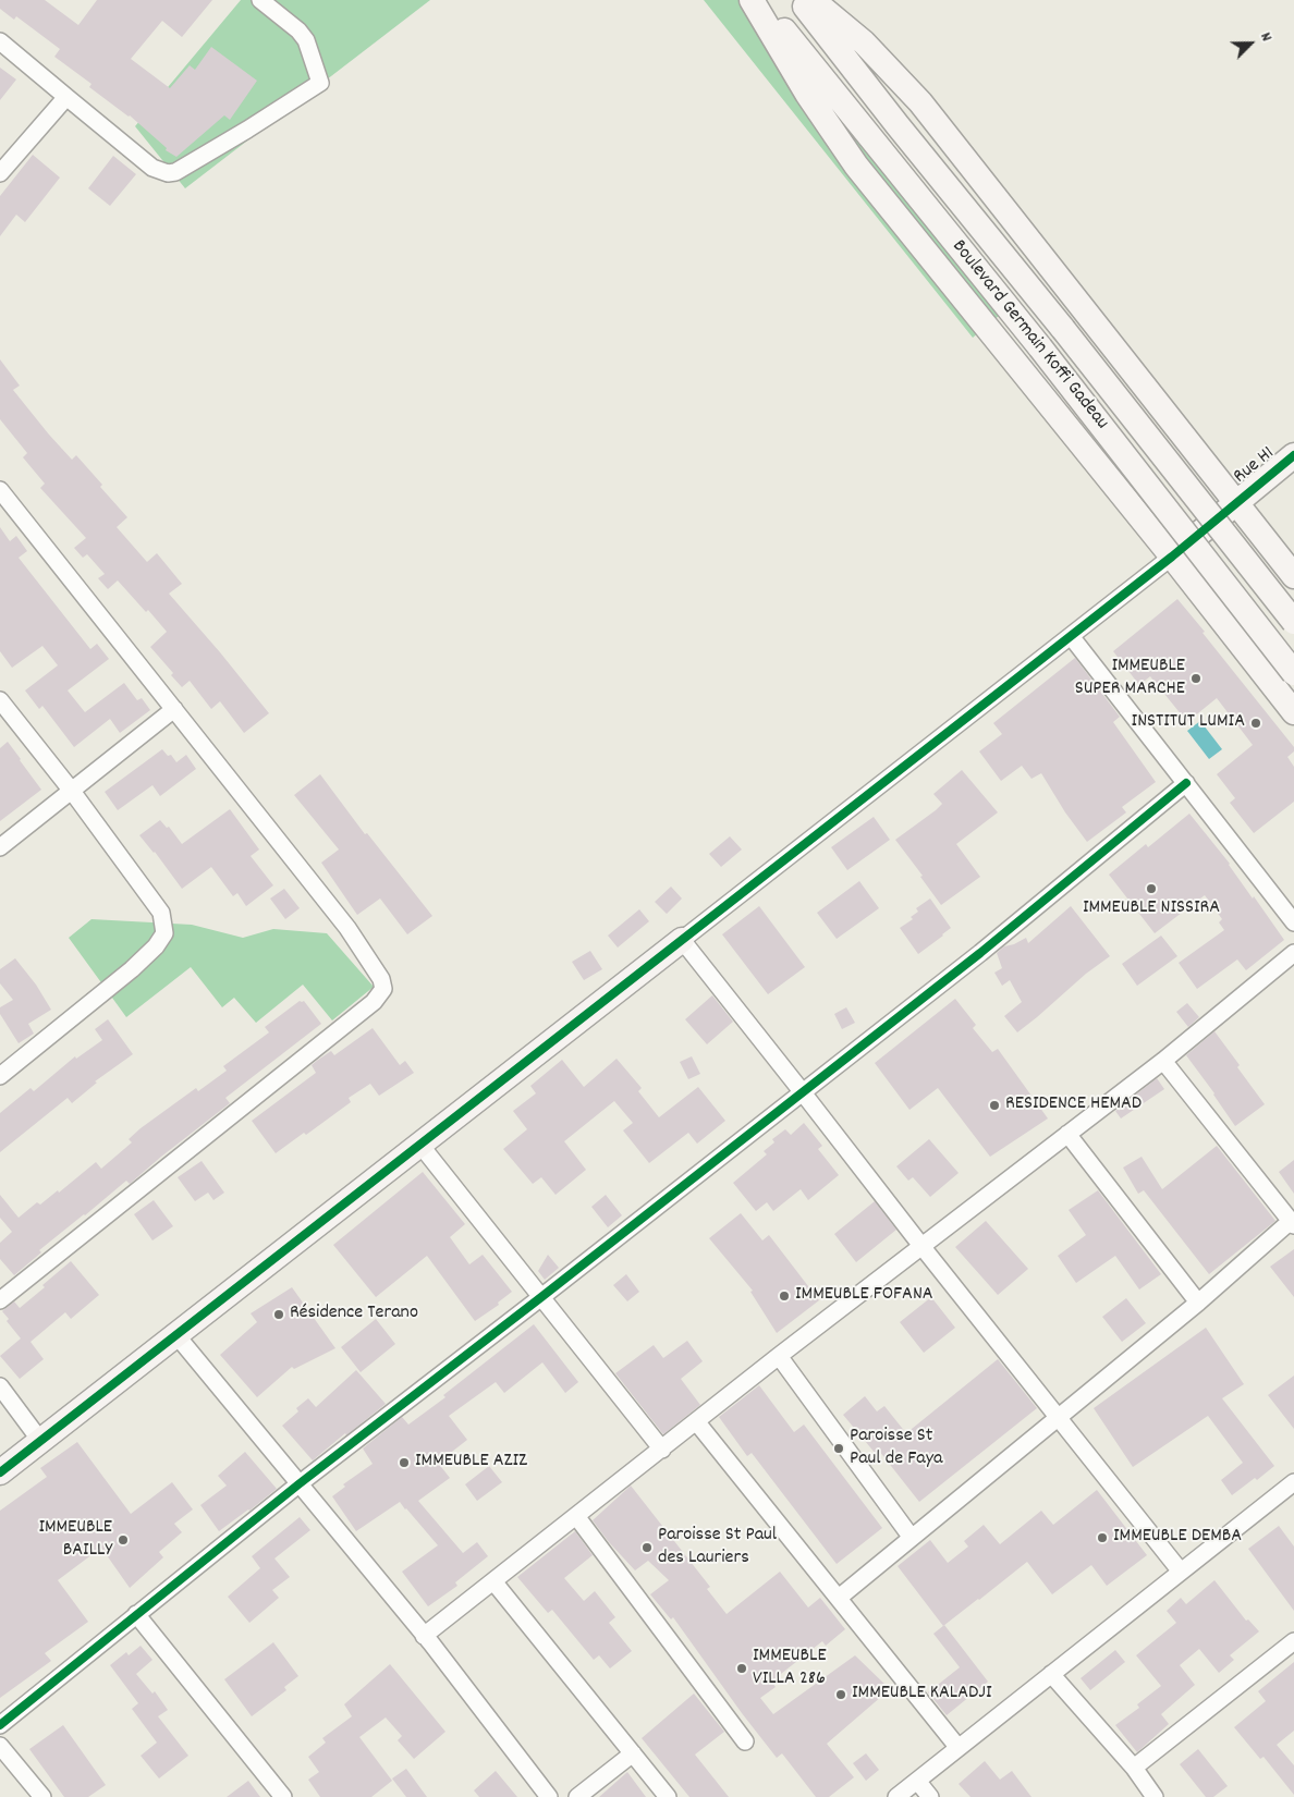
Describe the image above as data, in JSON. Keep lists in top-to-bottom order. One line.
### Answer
{"streets":{"main road":["Boulevard Germain Koffi Gadeau","Rue H1"]},"places":["IMMEUBLE SUPER MARCHE","INSTITUT LUMIA","IMMEUBLE NISSIRA","RESIDENCE HEMAD","IMMEUBLE FOFANA","Résidence Terano","Paroisse St Paul de Faya","IMMEUBLE AZIZ","IMMEUBLE DEMBA","IMMEUBLE BAILLY","Paroisse St Paul des Lauriers","IMMEUBLE VILLA 286","IMMEUBLE KALADJI"],"north":"top right"}
